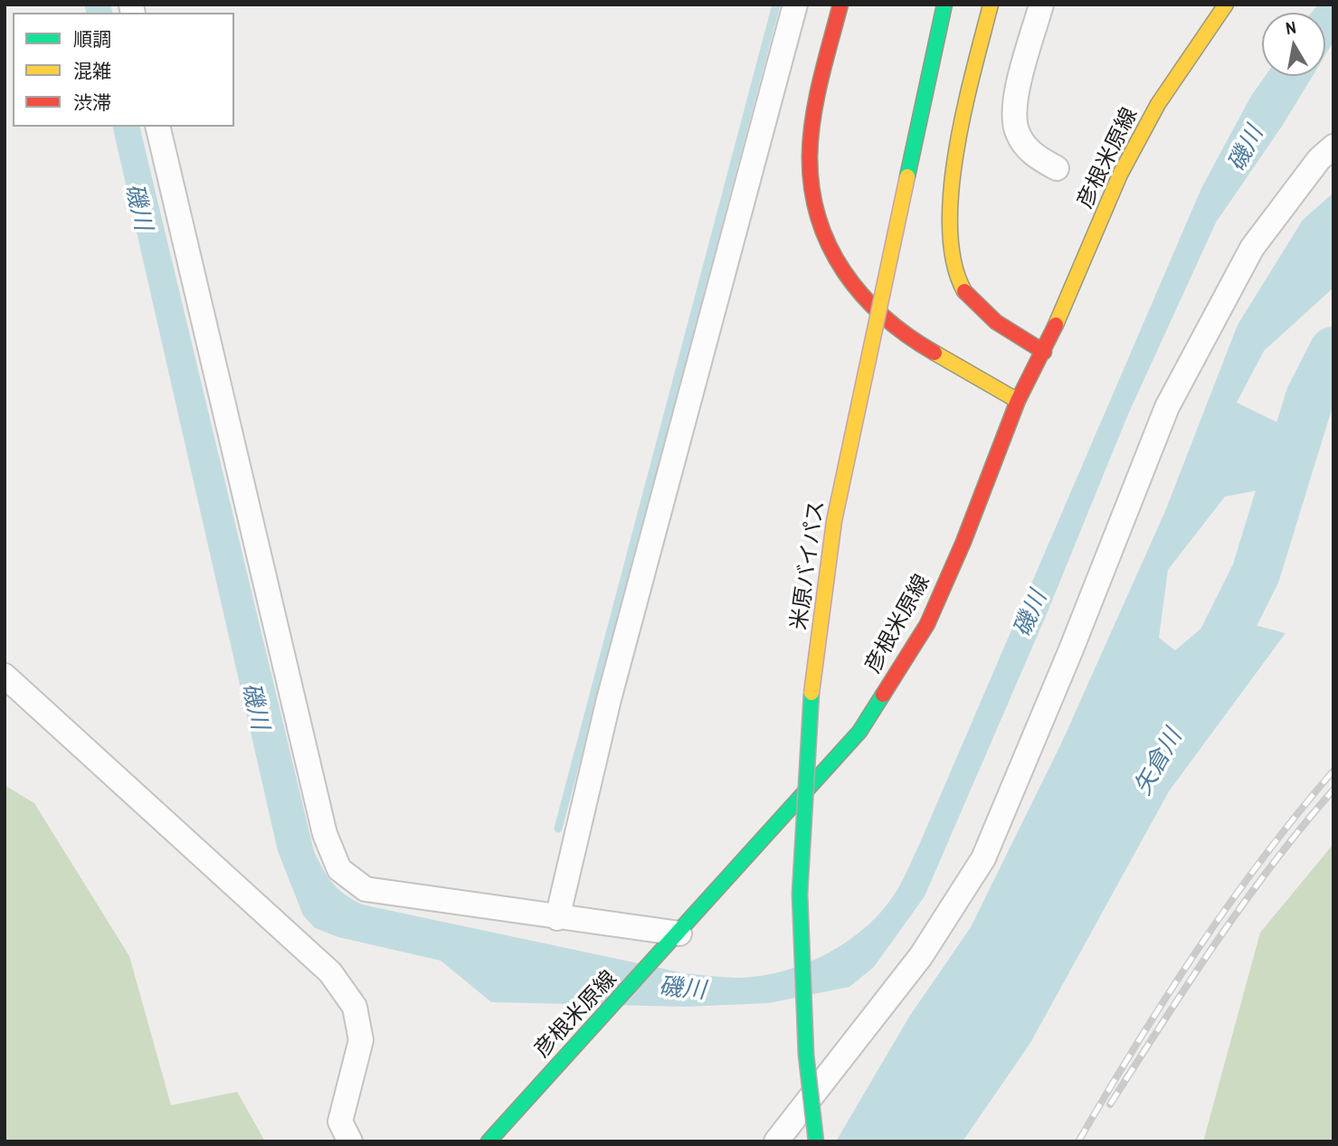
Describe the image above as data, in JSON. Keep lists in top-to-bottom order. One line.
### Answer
{"streets":{"main road":["彦根米原線","米原バイパス"]},"water":["磯川","矢倉川"],"legend":["順調","混雑","渋滞"],"north":"top"}
